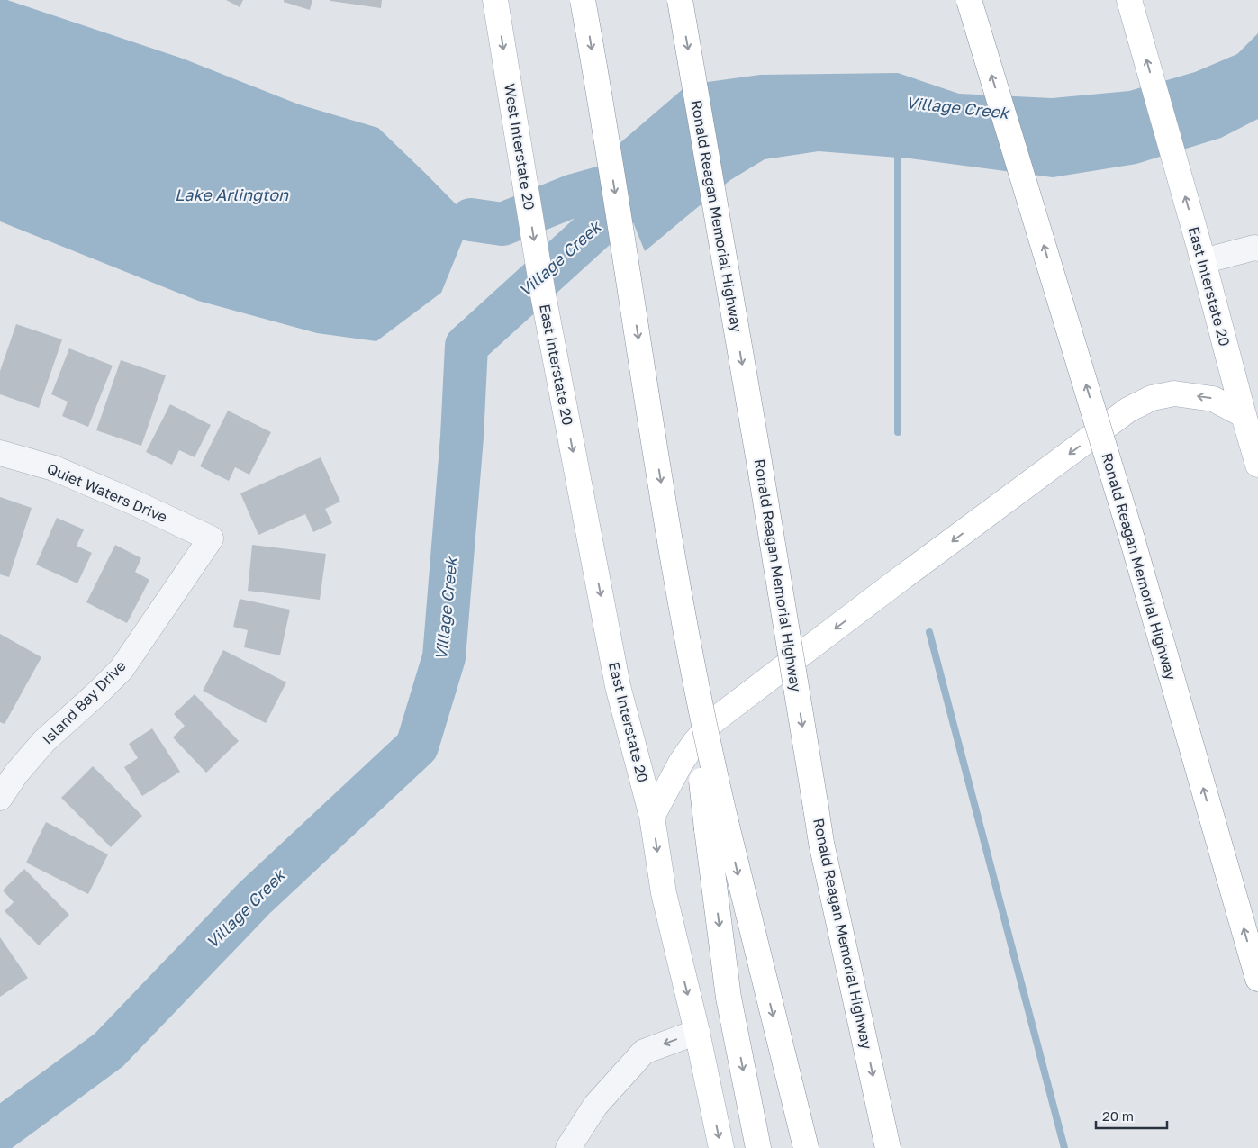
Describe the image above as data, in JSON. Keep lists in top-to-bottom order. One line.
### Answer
{"streets":{"main road":["West Interstate 20","Ronald Reagan Memorial Highway","East Interstate 20"],"street":["Quiet Waters Drive","Island Bay Drive"]},"crossings":[["West Interstate 20","East Interstate 20"],["Quiet Waters Drive","Island Bay Drive"]],"water":["Village Creek","Lake Arlington"],"scale_bar":"20 m"}
